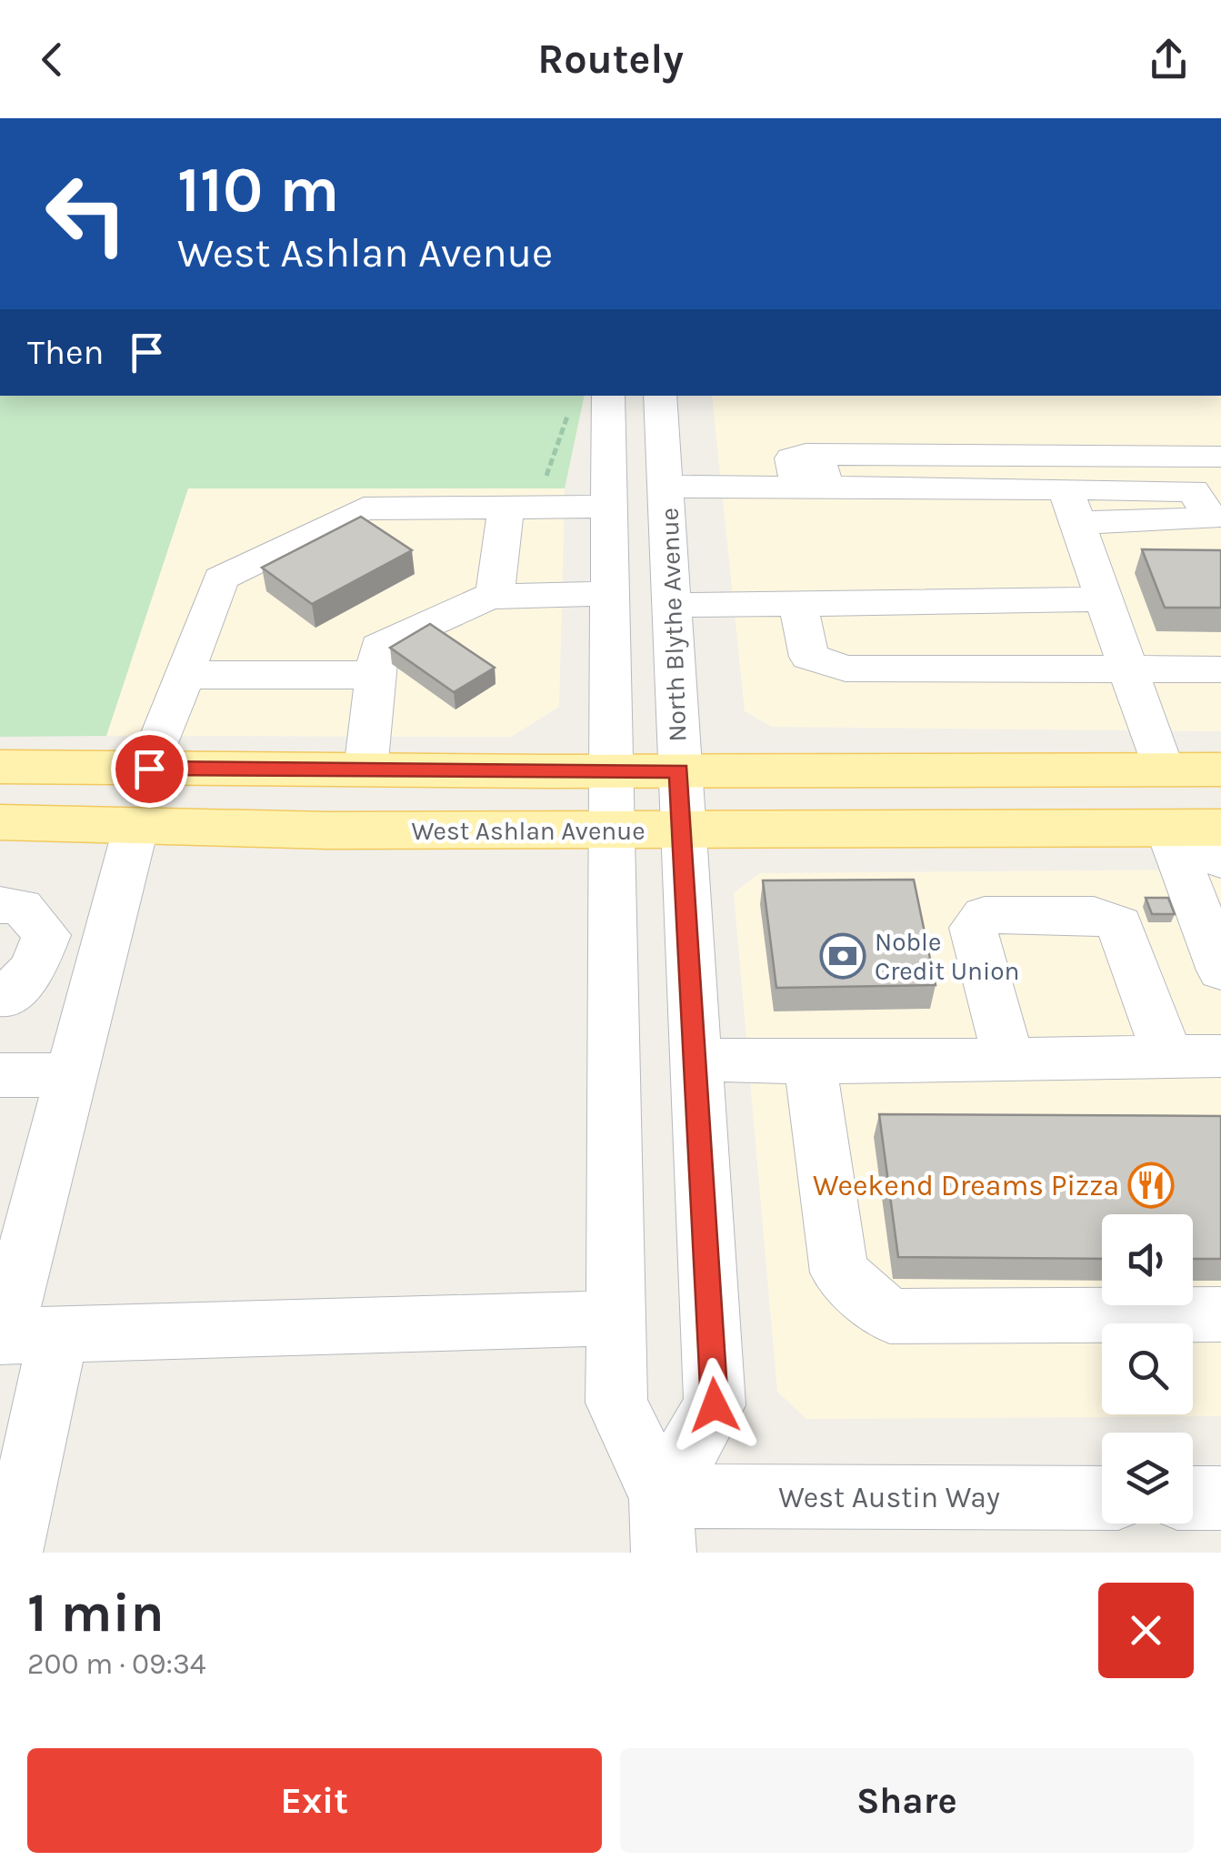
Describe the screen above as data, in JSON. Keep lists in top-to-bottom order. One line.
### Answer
{"streets":{"main road":["West Ashlan Avenue"],"street":["North Blythe Avenue","West Austin Way"]},"crossings":[["North Blythe Avenue","West Ashlan Avenue"],["North Blythe Avenue","West Austin Way"]],"places":{"bank":["Noble Credit Union"],"restaurant":["Weekend Dreams Pizza"]},"page":{"header":"Routely","turn":["110 m","West Ashlan Avenue"],"then":"Then","heading":["1 min","200 m · 09:34"],"buttons":["Exit","Share"]}}
